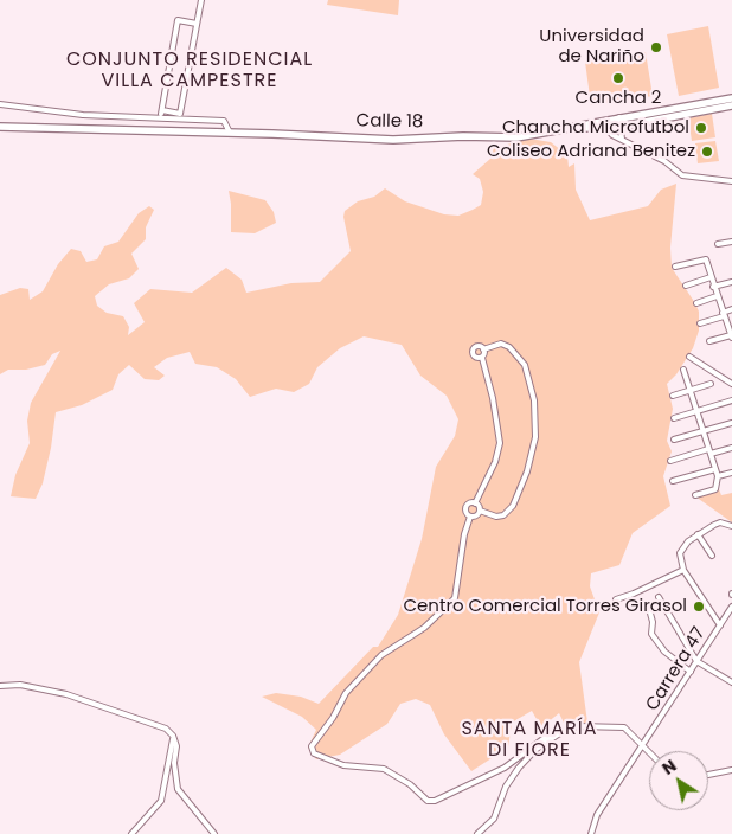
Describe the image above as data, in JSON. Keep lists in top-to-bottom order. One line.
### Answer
{"streets":{"main road":["Calle 18"],"street":["Carrera 47"]},"districts":["CONJUNTO RESIDENCIAL VILLA CAMPESTRE","SANTA MARÍA DI FIORE"],"places":["Universidad de Nariño","Cancha 2","Chancha Microfutbol","Coliseo Adriana Benitez","Centro Comercial Torres Girasol"],"north":"top left"}
